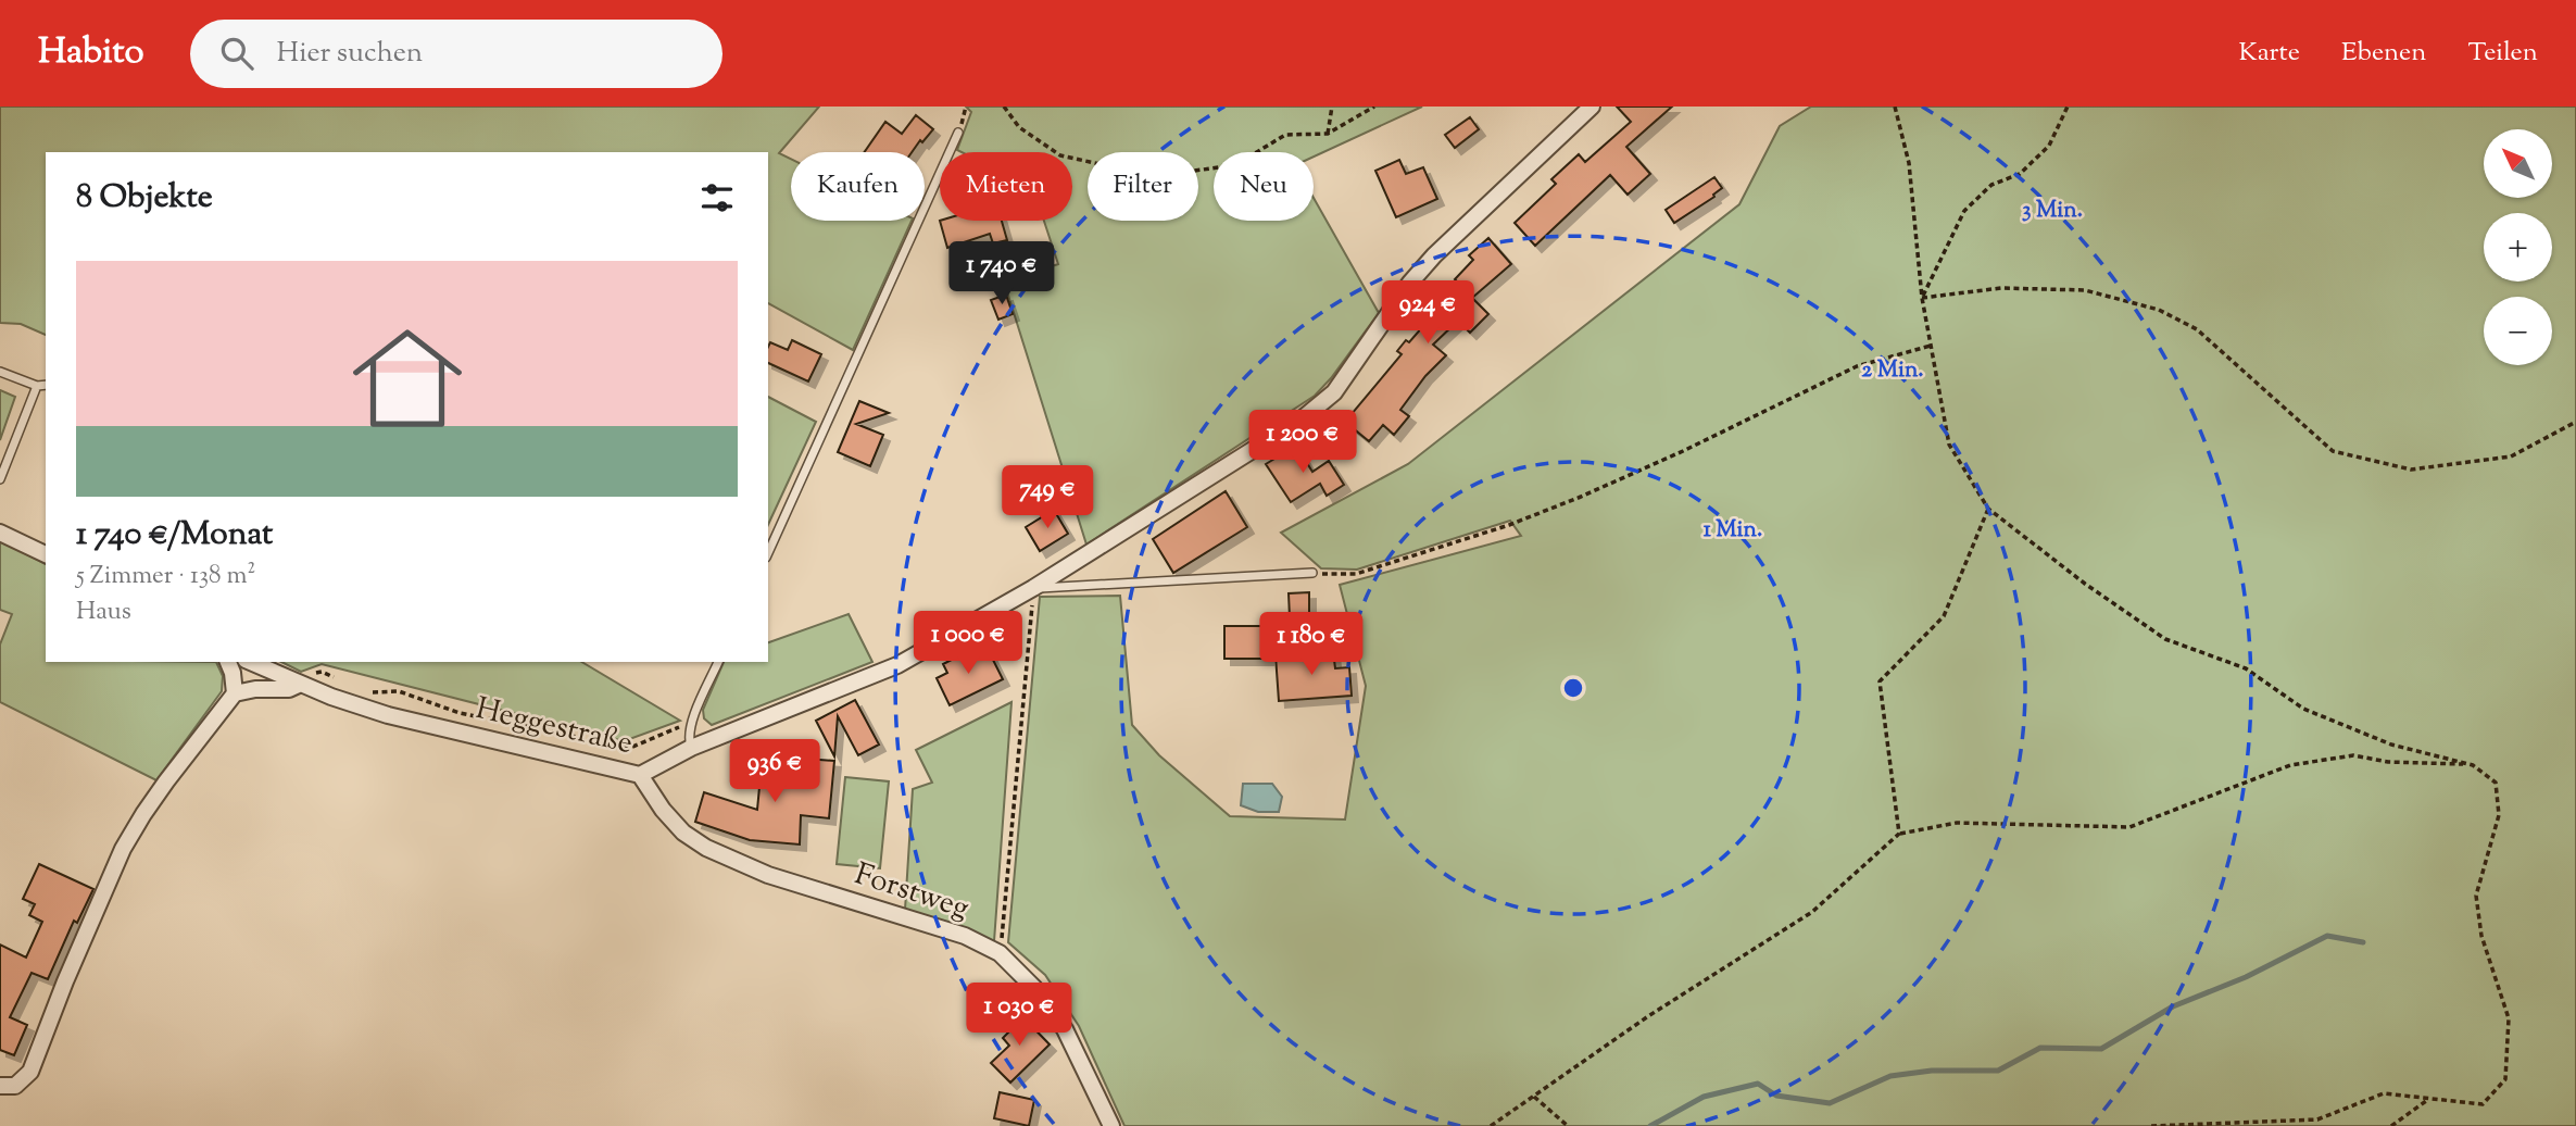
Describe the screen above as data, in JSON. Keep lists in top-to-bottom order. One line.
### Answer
{"streets":{"street":["Heggestraße","Forstweg"]},"crossings":[["Heggestraße","Forstweg"]],"north":"top left","page":{"header":"Habito","search":"Hier suchen","nav":["Karte","Ebenen","Teilen"],"map_buttons":["+","−"],"chip":["Kaufen","Mieten","Filter","Neu"],"heading":"8 Objekte","price":["1 740 €","924 €","1 200 €","749 €","1 000 €","1 180 €","936 €","1 030 €"],"list":[{"name":"1 740 €/Monat","note":"5 Zimmer · 138 m² · Haus"}]},"rings":["3 Min.","2 Min.","1 Min."]}
